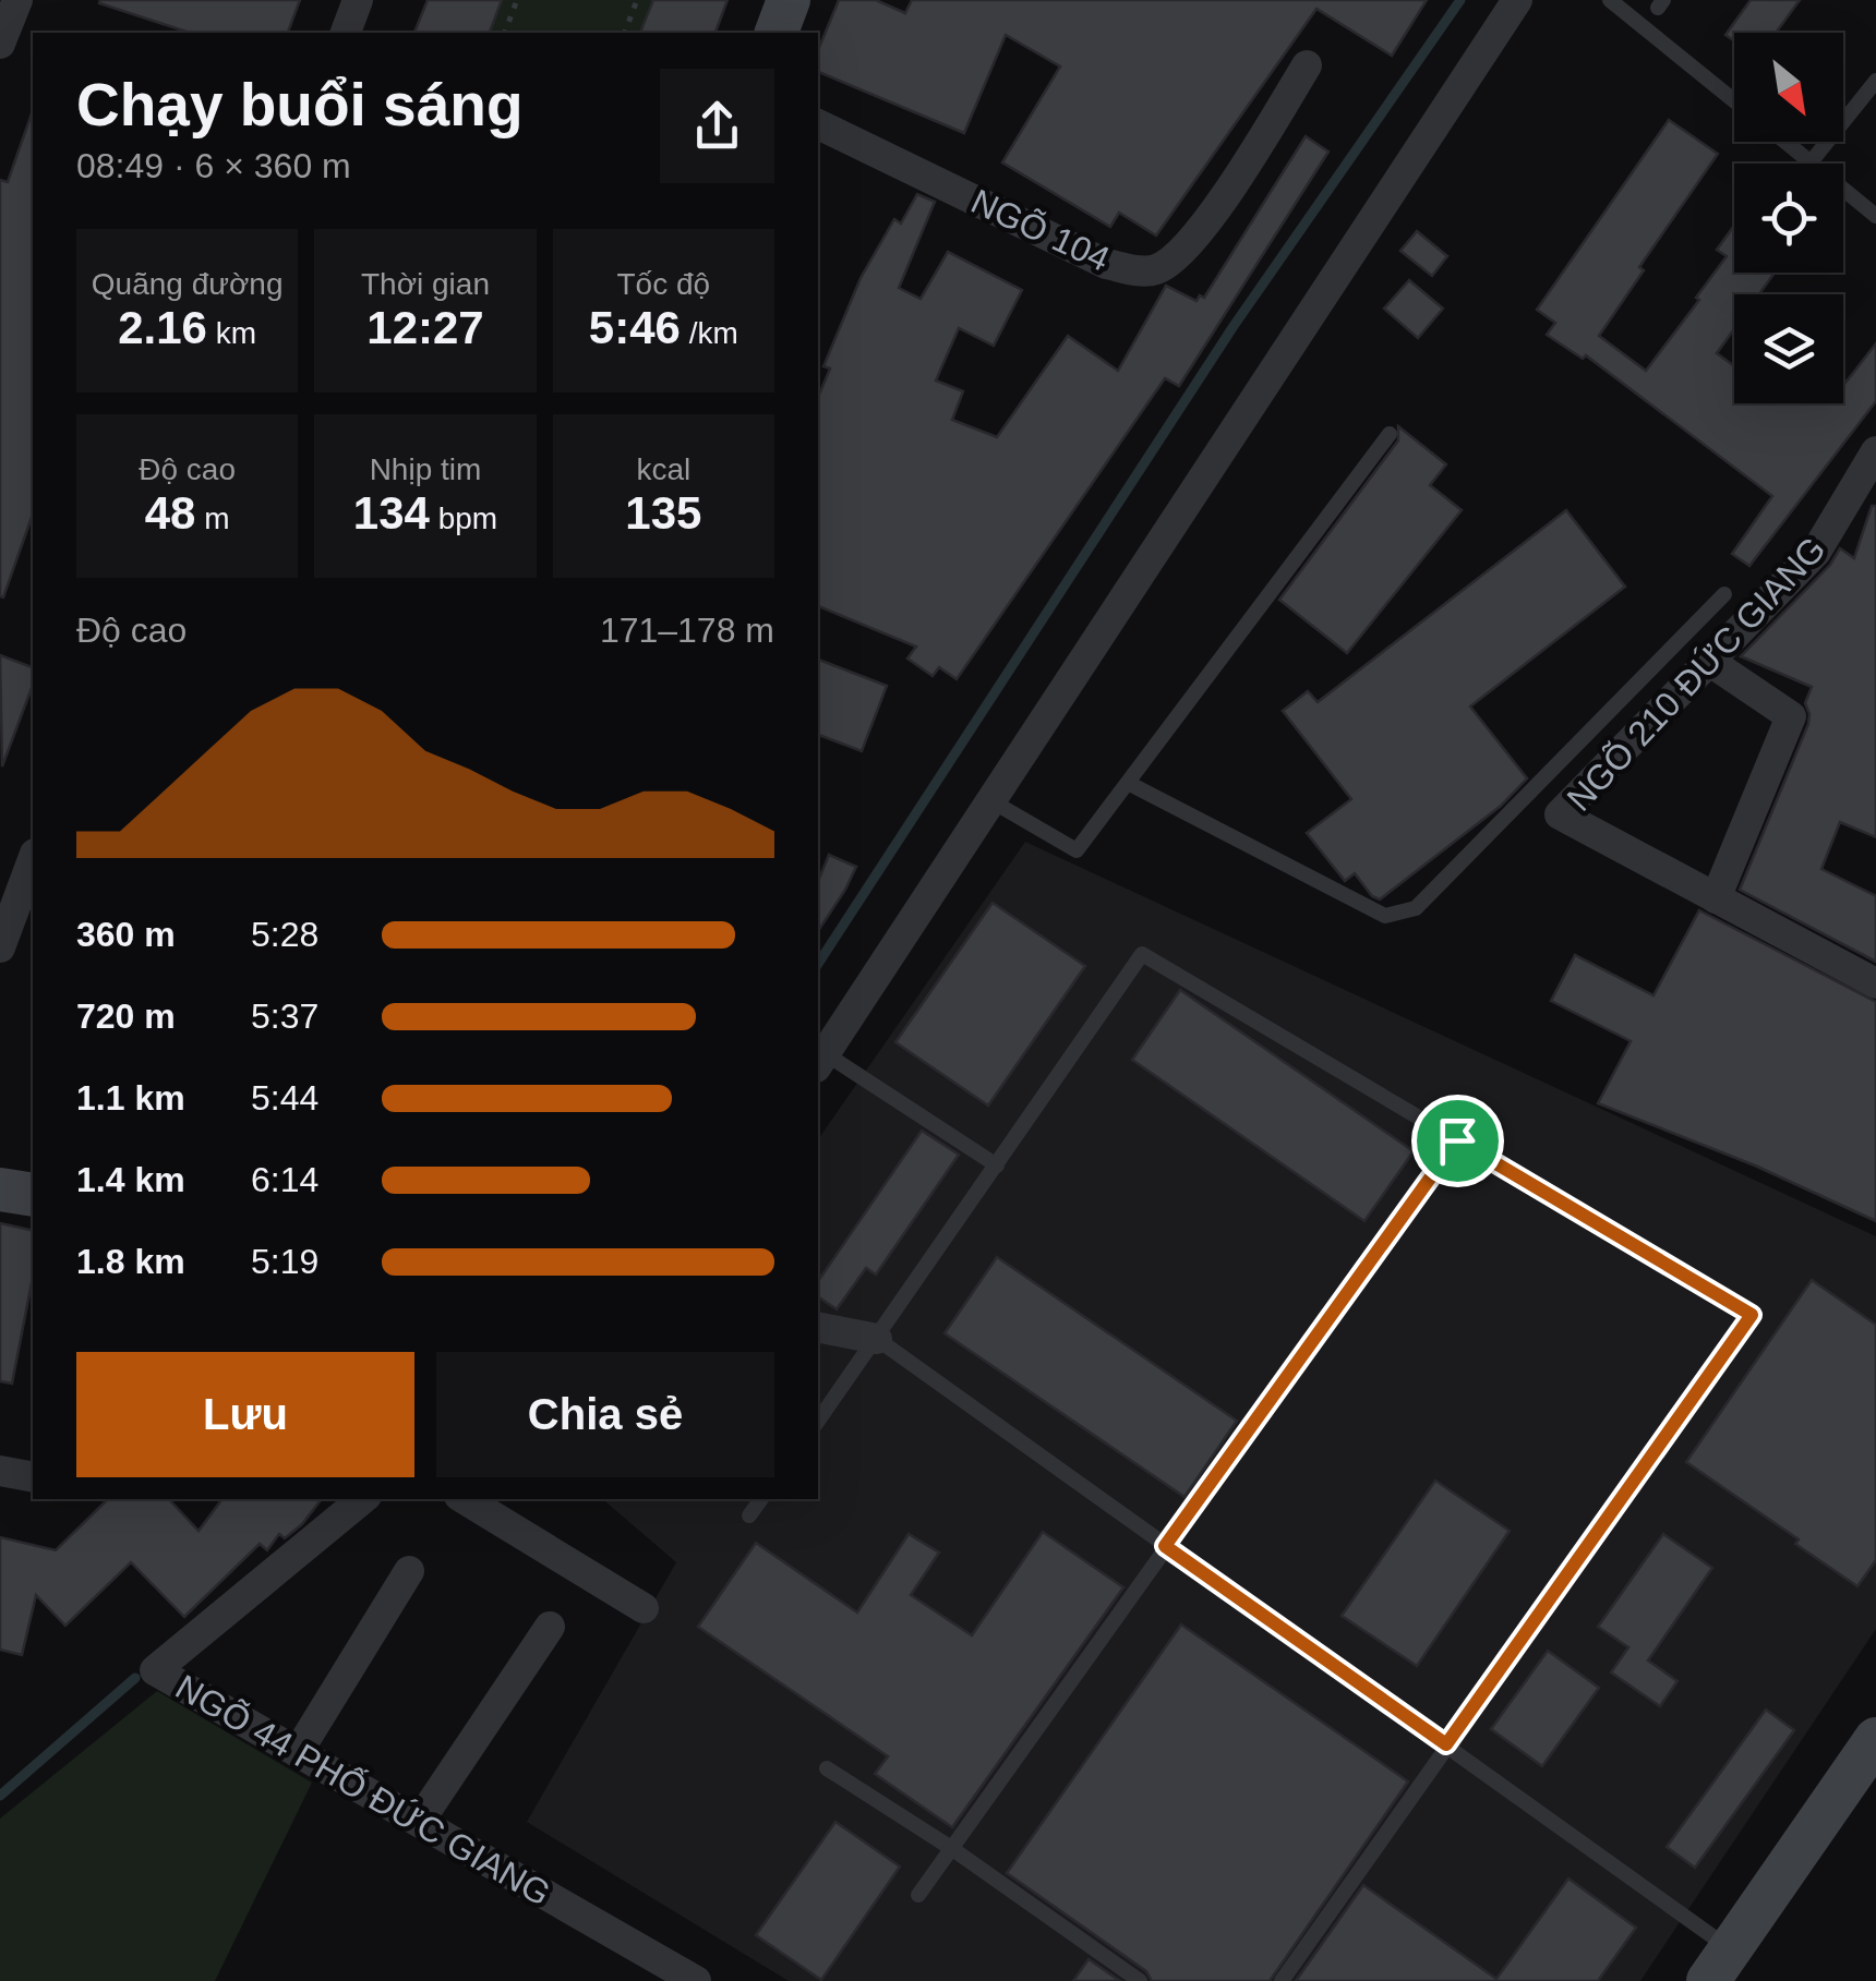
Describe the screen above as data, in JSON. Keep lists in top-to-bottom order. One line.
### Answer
{"streets":{"street":["NGÕ 104","NGÕ 210 ĐỨC GIANG","NGÕ 44 PHỐ ĐỨC GIANG"]},"north":"bottom right","page":{"heading":["Chạy buổi sáng","08:49 · 6 × 360 m"],"stats":[["Quãng đường","2.16 km"],["Thời gian","12:27"],["Tốc độ","5:46 /km"],["Độ cao","48 m"],["Nhịp tim","134 bpm"],["kcal","135"]],"chart":["Độ cao","171–178 m"],"list":[{"name":"360 m","note":"5:28"},{"name":"720 m","note":"5:37"},{"name":"1.1 km","note":"5:44"},{"name":"1.4 km","note":"6:14"},{"name":"1.8 km","note":"5:19"}],"buttons":["Lưu","Chia sẻ"]}}
